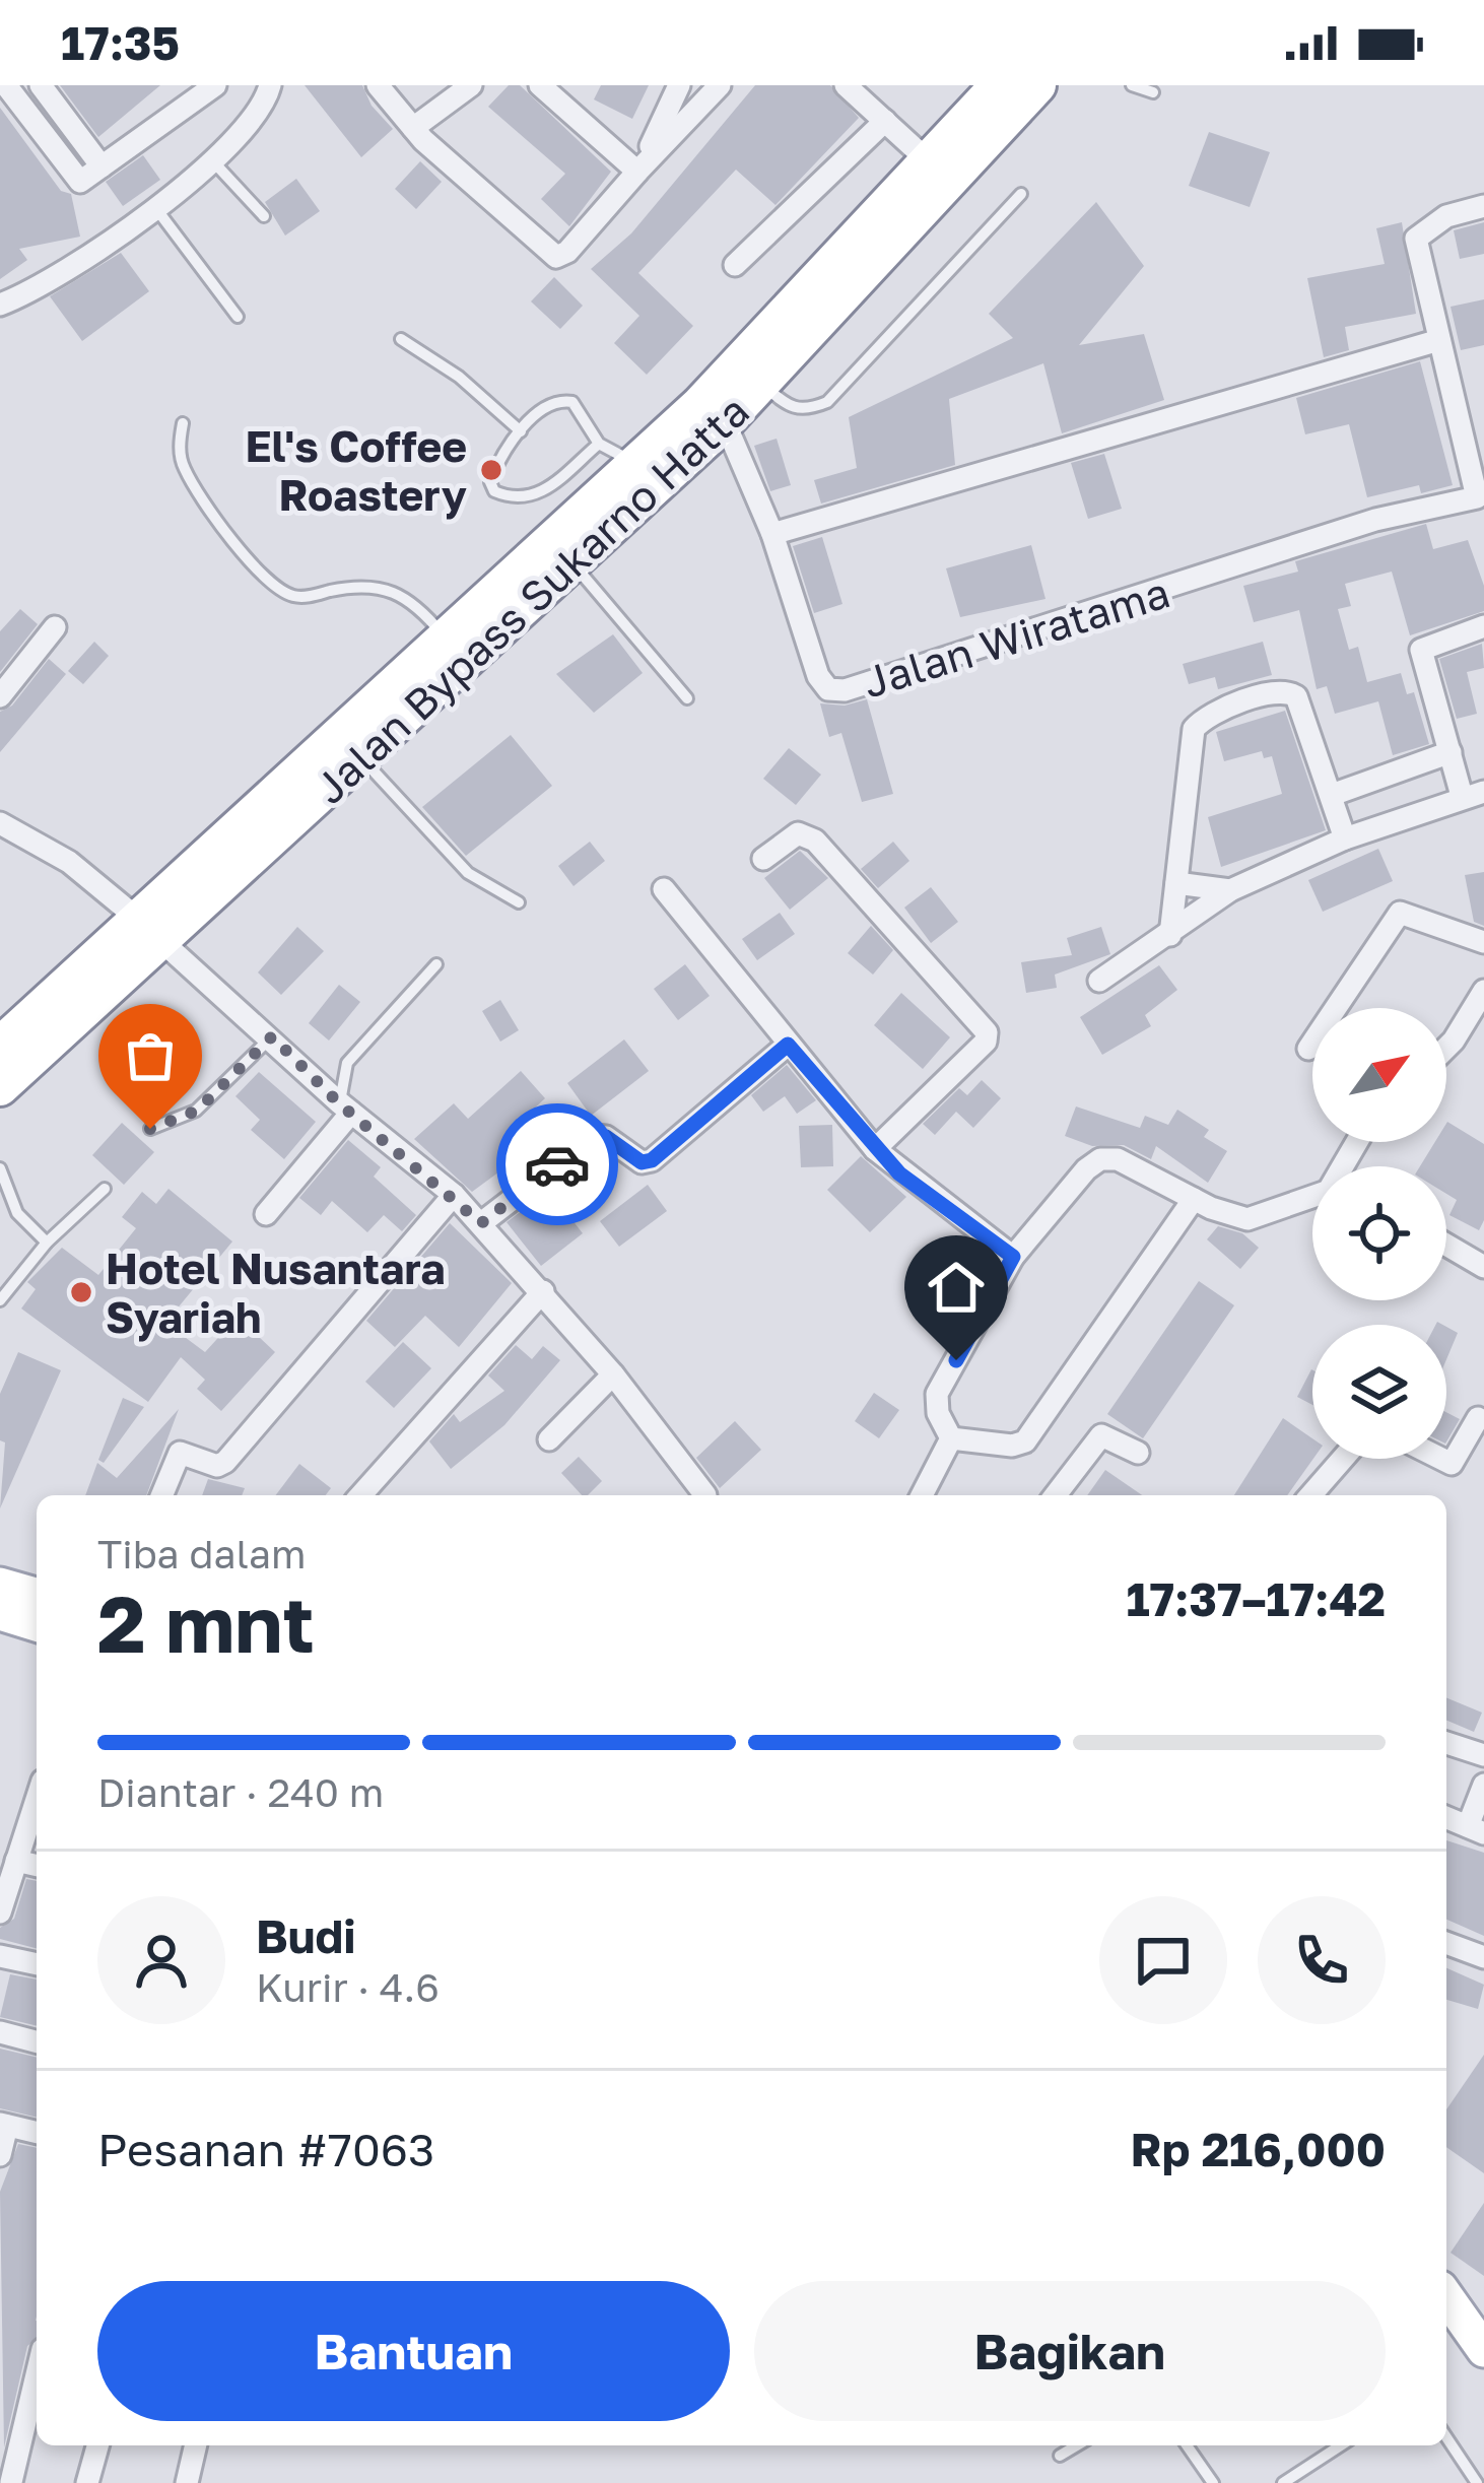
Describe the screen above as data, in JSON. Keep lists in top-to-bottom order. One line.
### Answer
{"streets":{"highway":["Jalan Bypass Sukarno Hatta"],"street":["Jalan Wiratama"]},"crossings":[["Jalan Bypass Sukarno Hatta","Jalan Wiratama"]],"places":["El's Coffee Roastery","Hotel Nusantara Syariah"],"north":"top right","page":{"status":"17:35","heading":["2 mnt","Tiba dalam","17:37–17:42"],"panel":["Budi","Kurir · 4.6","Pesanan #7063","Rp 216,000"],"bar":"Diantar · 240 m","buttons":["Bantuan","Bagikan"]}}
